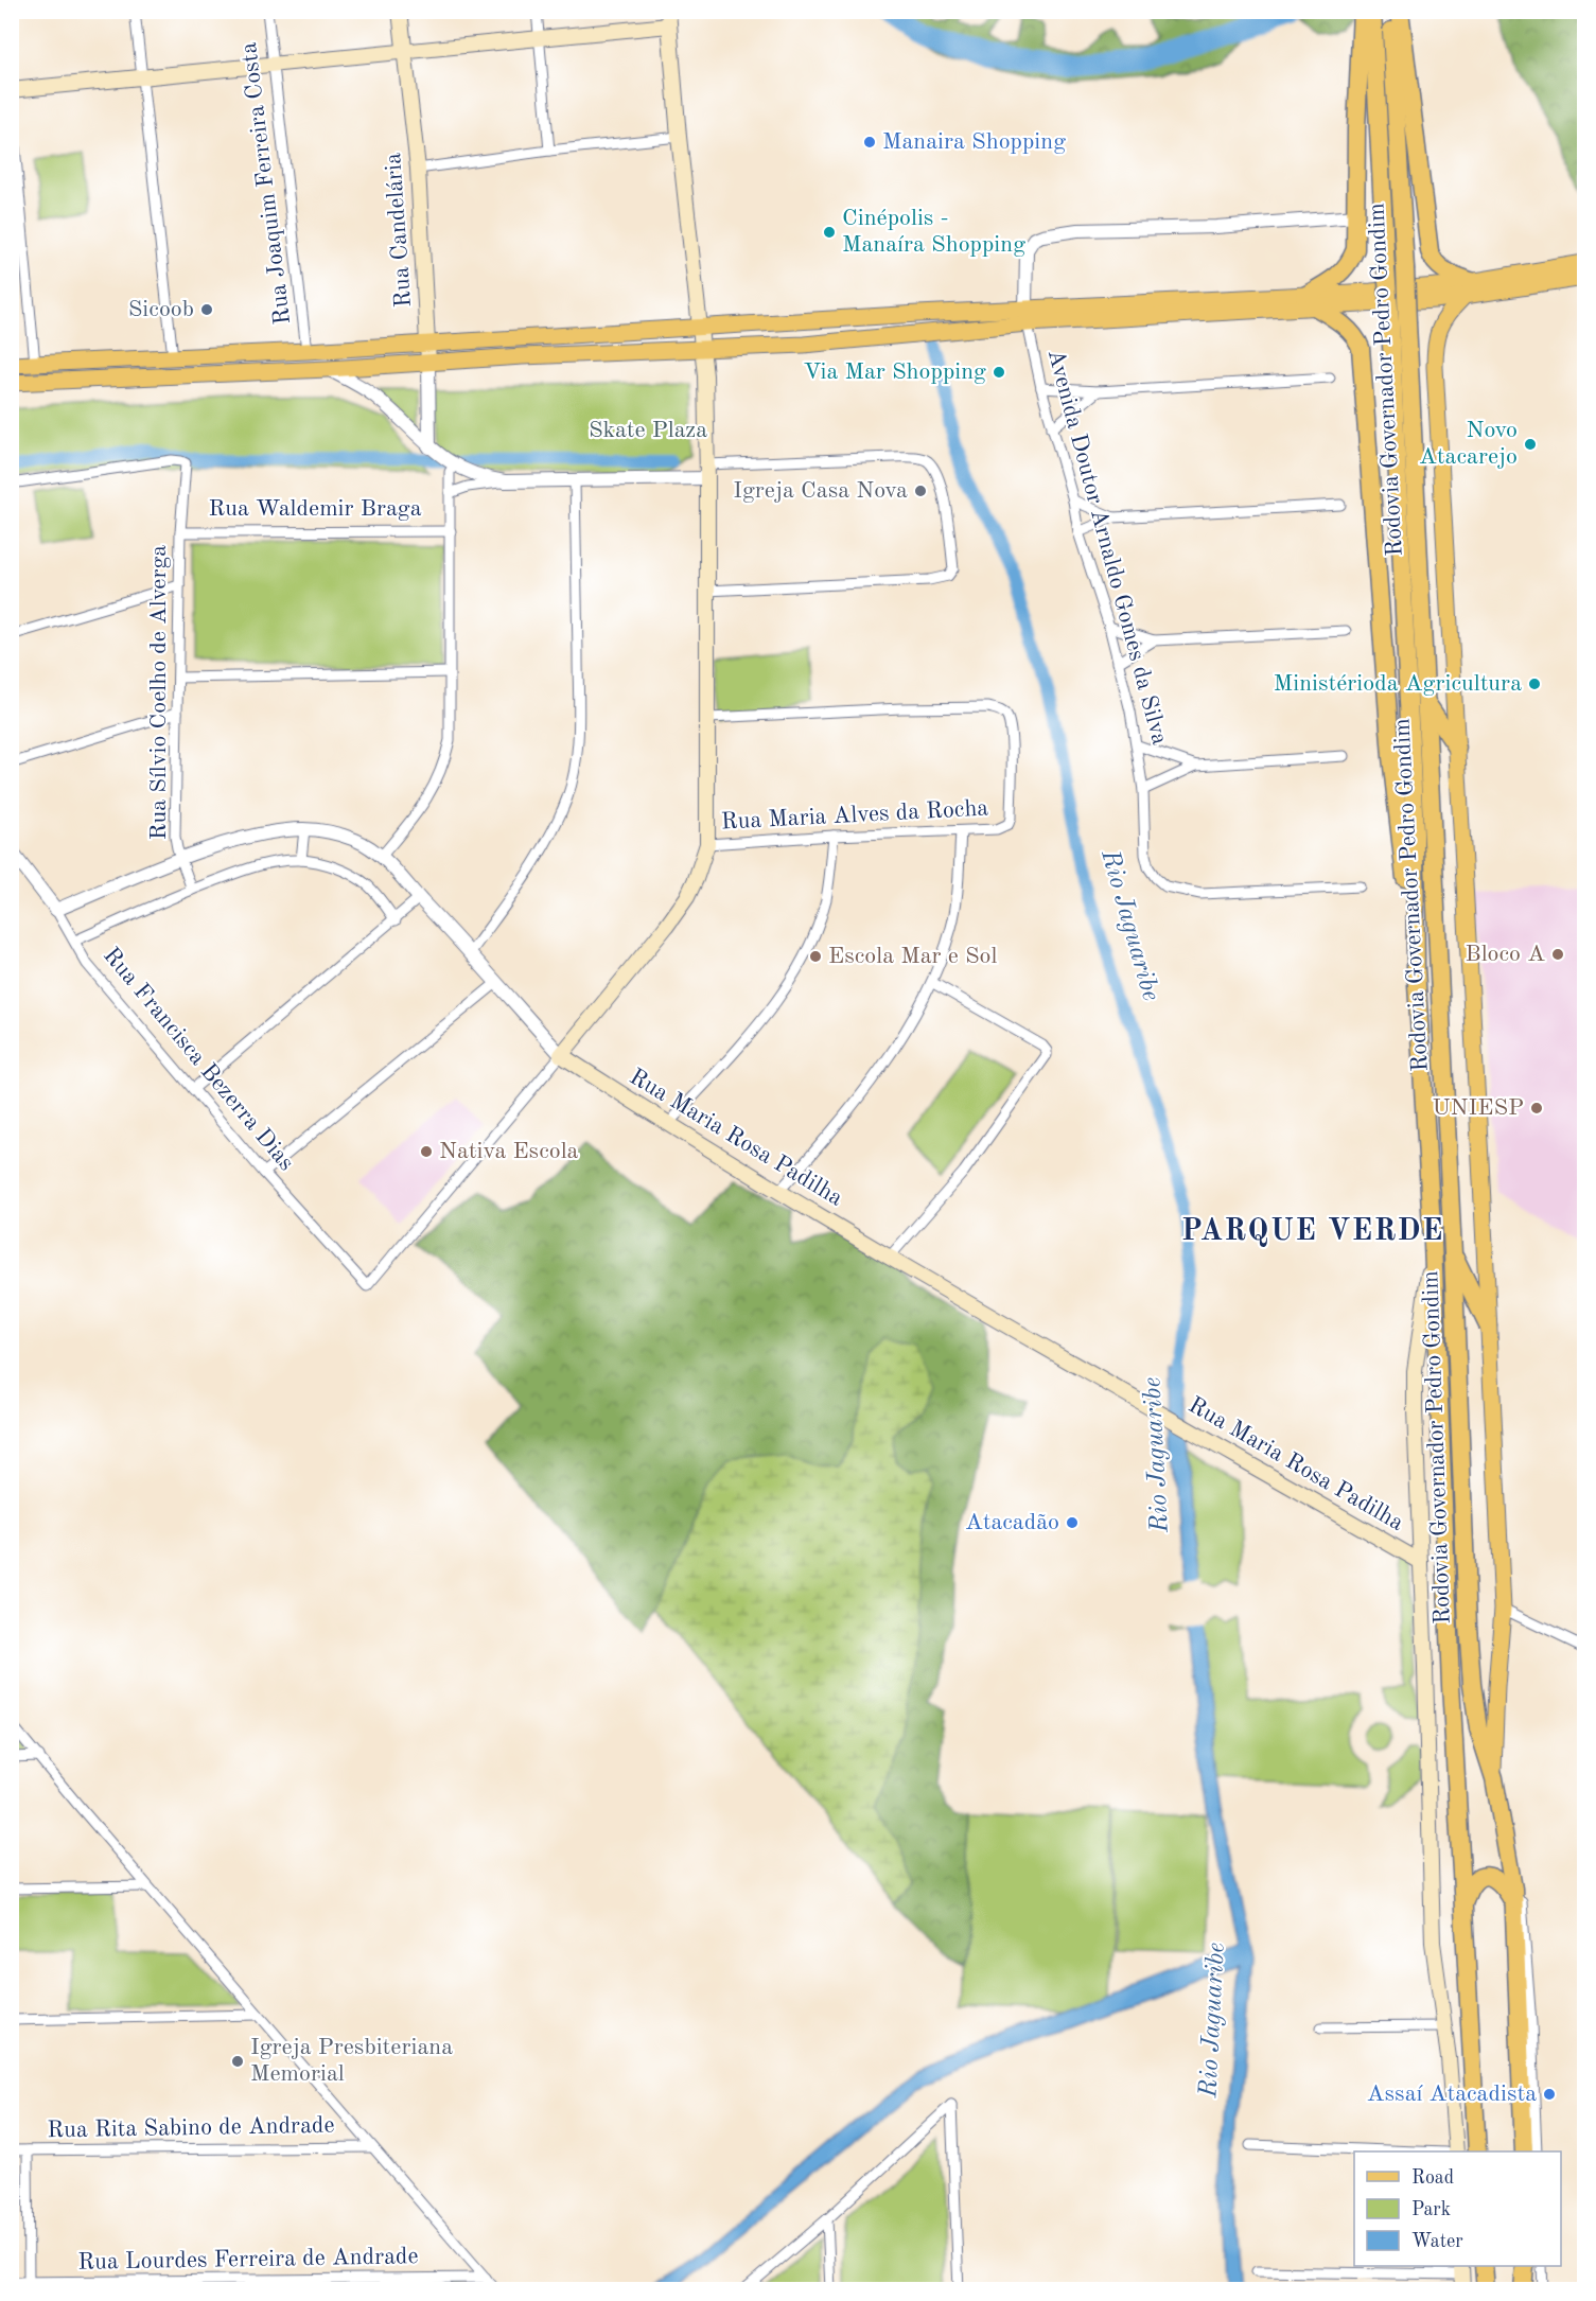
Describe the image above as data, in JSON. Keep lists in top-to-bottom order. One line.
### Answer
{"streets":{"highway":["Rodovia Governador Pedro Gondim"],"main road":["Rua Candelária","Rua Maria Rosa Padilha"],"street":["Rua Joaquim Ferreira Costa","Rua Waldemir Braga","Avenida Doutor Arnaldo Gomes da Silva","Rua Sílvio Coelho de Alverga","Rua Maria Alves da Rocha","Rua Francisca Bezerra Dias","Rua Rita Sabino de Andrade","Rua Lourdes Ferreira de Andrade"]},"crossings":[["Rua Candelária","Rua Waldemir Braga"],["Rua Waldemir Braga","Rua Sílvio Coelho de Alverga"],["Rua Sílvio Coelho de Alverga","Rua Maria Rosa Padilha"],["Rua Francisca Bezerra Dias","Rua Maria Rosa Padilha"]],"districts":["PARQUE VERDE"],"water":["Rio Jaguaribe"],"parks":["Skate Plaza"],"places":["Manaira Shopping","Cinépolis - Manaíra Shopping","Sicoob","Via Mar Shopping","Novo Atacarejo","Igreja Casa Nova","Ministérioda Agricultura","Bloco A","Escola Mar e Sol","UNIESP","Nativa Escola","Atacadão","Igreja Presbiteriana Memorial","Assaí Atacadista"],"legend":["Road","Park","Water"]}
